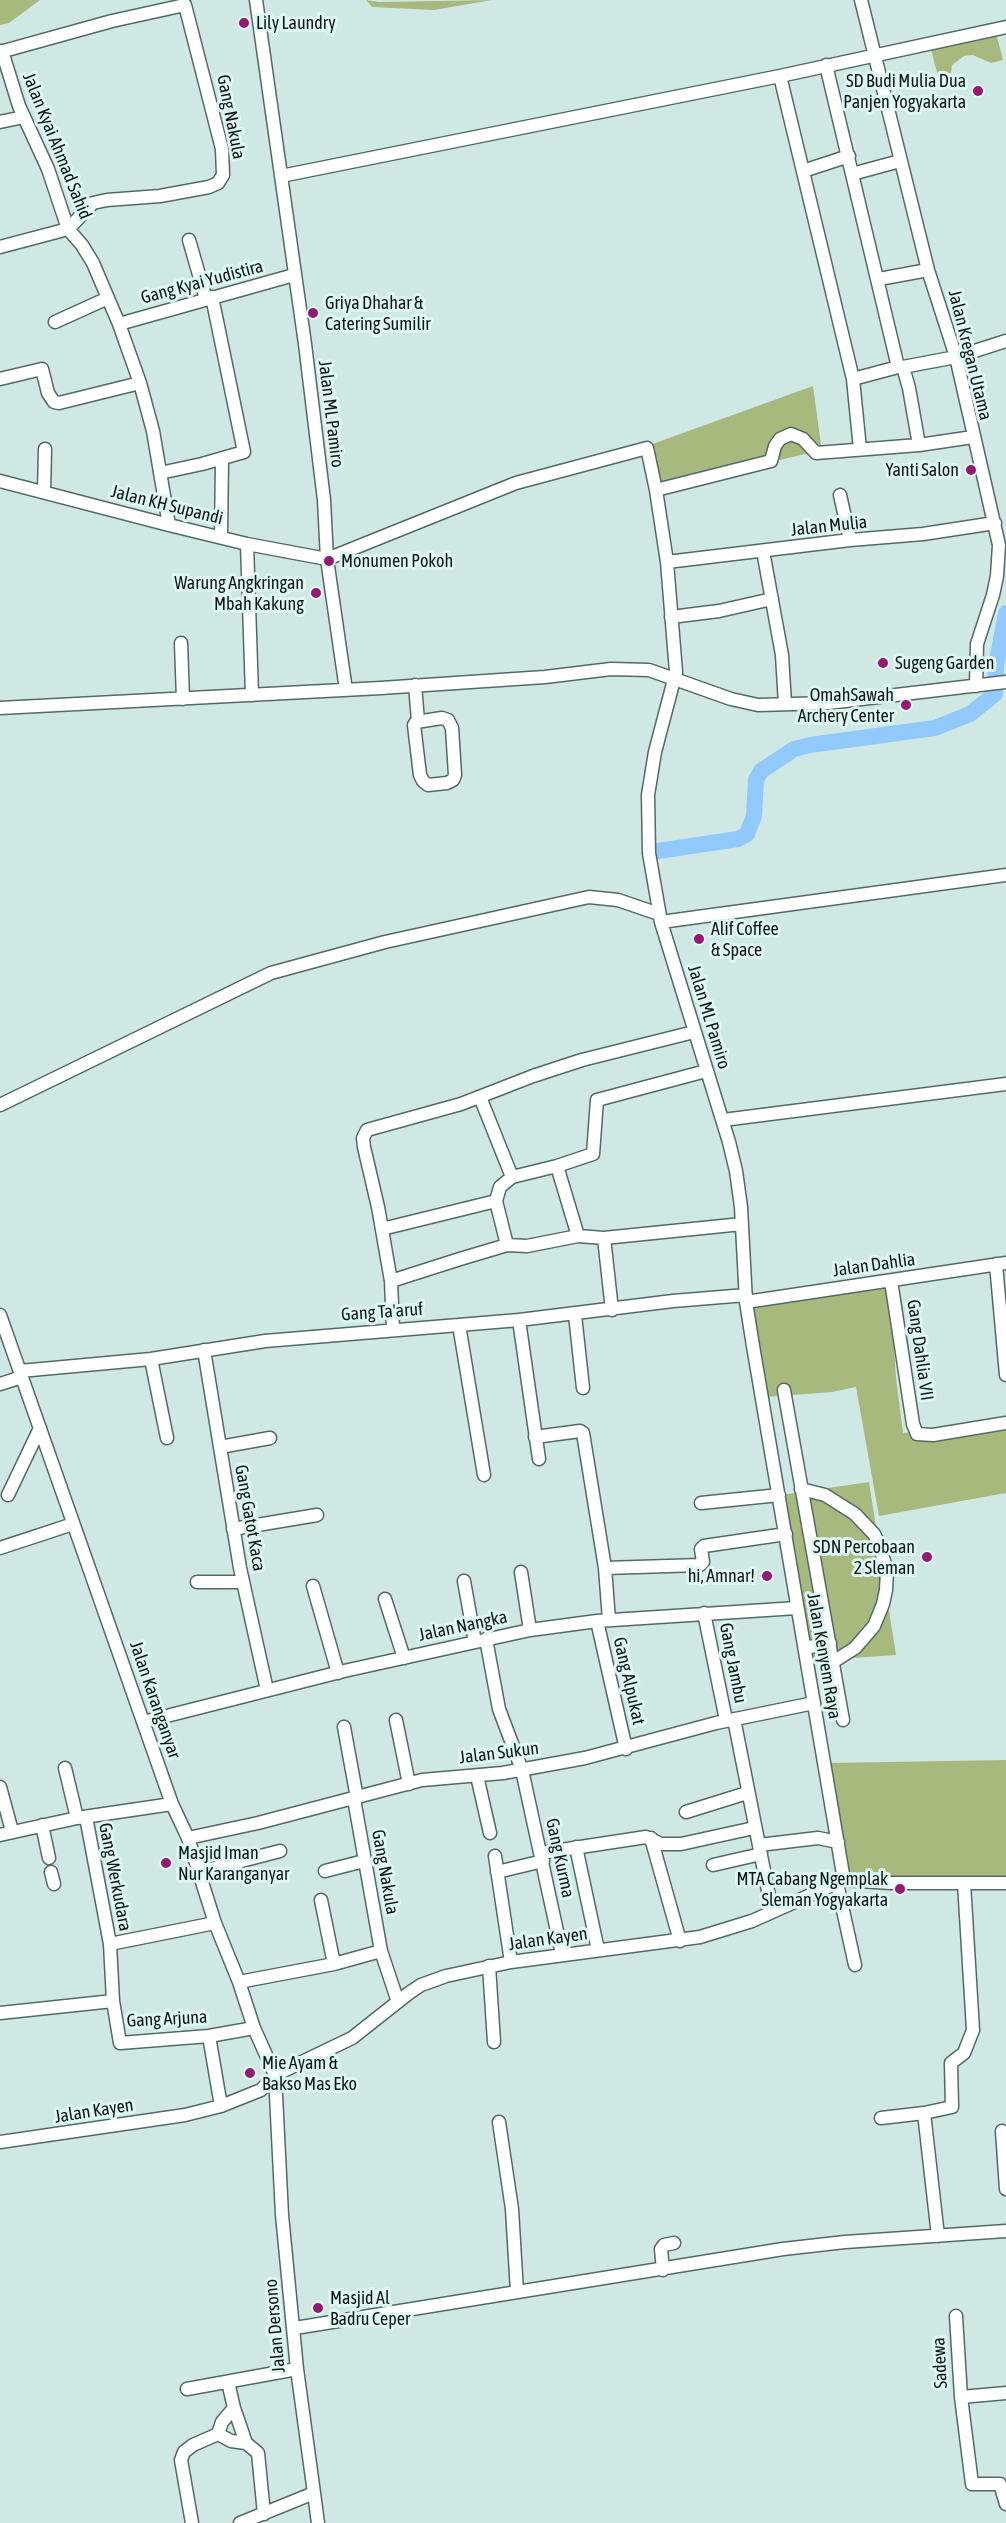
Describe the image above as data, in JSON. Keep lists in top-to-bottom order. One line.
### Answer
{"streets":{"street":["Gang Nakula","Jalan Kyai Ahmad Sahid","Gang Kyai Yudistira","Jalan Kregan Utama","Jalan ML Pamiro","Jalan KH Supandi","Jalan Mulia","Jalan Dahlia","Gang Ta'aruf","Gang Dahlia VII","Gang Gatot Kaca","Jalan Nangka","Jalan Kenyem Raya","Gang Jambu","Gang Alpukat","Jalan Karanganyar","Jalan Sukun","Gang Kurma","Gang Werkudara","Jalan Kayen","Gang Arjuna","Jalan Dersono","Sadewa"]},"crossings":[["Gang Nakula","Jalan Kyai Ahmad Sahid"],["Gang Nakula","Jalan Sukun"],["Gang Nakula","Jalan Kayen"],["Jalan Kyai Ahmad Sahid","Gang Kyai Yudistira"],["Jalan Kyai Ahmad Sahid","Jalan KH Supandi"],["Gang Kyai Yudistira","Jalan ML Pamiro"],["Jalan Kregan Utama","Jalan Mulia"],["Jalan ML Pamiro","Jalan KH Supandi"],["Jalan ML Pamiro","Jalan Mulia"],["Jalan ML Pamiro","Jalan Dahlia"],["Jalan ML Pamiro","Gang Ta'aruf"],["Jalan ML Pamiro","Jalan Kenyem Raya"],["Jalan Dahlia","Gang Ta'aruf"],["Jalan Dahlia","Gang Dahlia VII"],["Jalan Dahlia","Jalan Kenyem Raya"],["Gang Ta'aruf","Gang Gatot Kaca"],["Gang Ta'aruf","Jalan Kenyem Raya"],["Gang Ta'aruf","Jalan Karanganyar"],["Gang Gatot Kaca","Jalan Nangka"],["Jalan Nangka","Jalan Kenyem Raya"],["Jalan Nangka","Gang Jambu"],["Jalan Nangka","Gang Alpukat"],["Jalan Nangka","Jalan Karanganyar"],["Jalan Nangka","Gang Kurma"],["Jalan Kenyem Raya","Jalan Sukun"],["Jalan Kenyem Raya","Jalan Kayen"],["Gang Jambu","Jalan Sukun"],["Gang Jambu","Jalan Kayen"],["Gang Alpukat","Jalan Sukun"],["Jalan Karanganyar","Jalan Sukun"],["Jalan Karanganyar","Jalan Kayen"],["Jalan Karanganyar","Gang Arjuna"],["Jalan Karanganyar","Jalan Dersono"],["Jalan Sukun","Gang Kurma"],["Gang Kurma","Jalan Kayen"],["Gang Werkudara","Gang Arjuna"],["Jalan Kayen","Jalan Dersono"]],"places":["Lily Laundry","SD Budi Mulia Dua Panjen Yogyakarta","Griya Dhahar & Catering Sumilir","Yanti Salon","Monumen Pokoh","Warung Angkringan Mbah Kakung","Sugeng Garden","OmahSawah Archery Center","Alif Coffee & Space","SDN Percobaan 2 Sleman","hi, Amnar!","Masjid Iman Nur Karanganyar","MTA Cabang Ngemplak Sleman Yogyakarta","Mie Ayam & Bakso Mas Eko","Masjid Al Badru Ceper"]}
